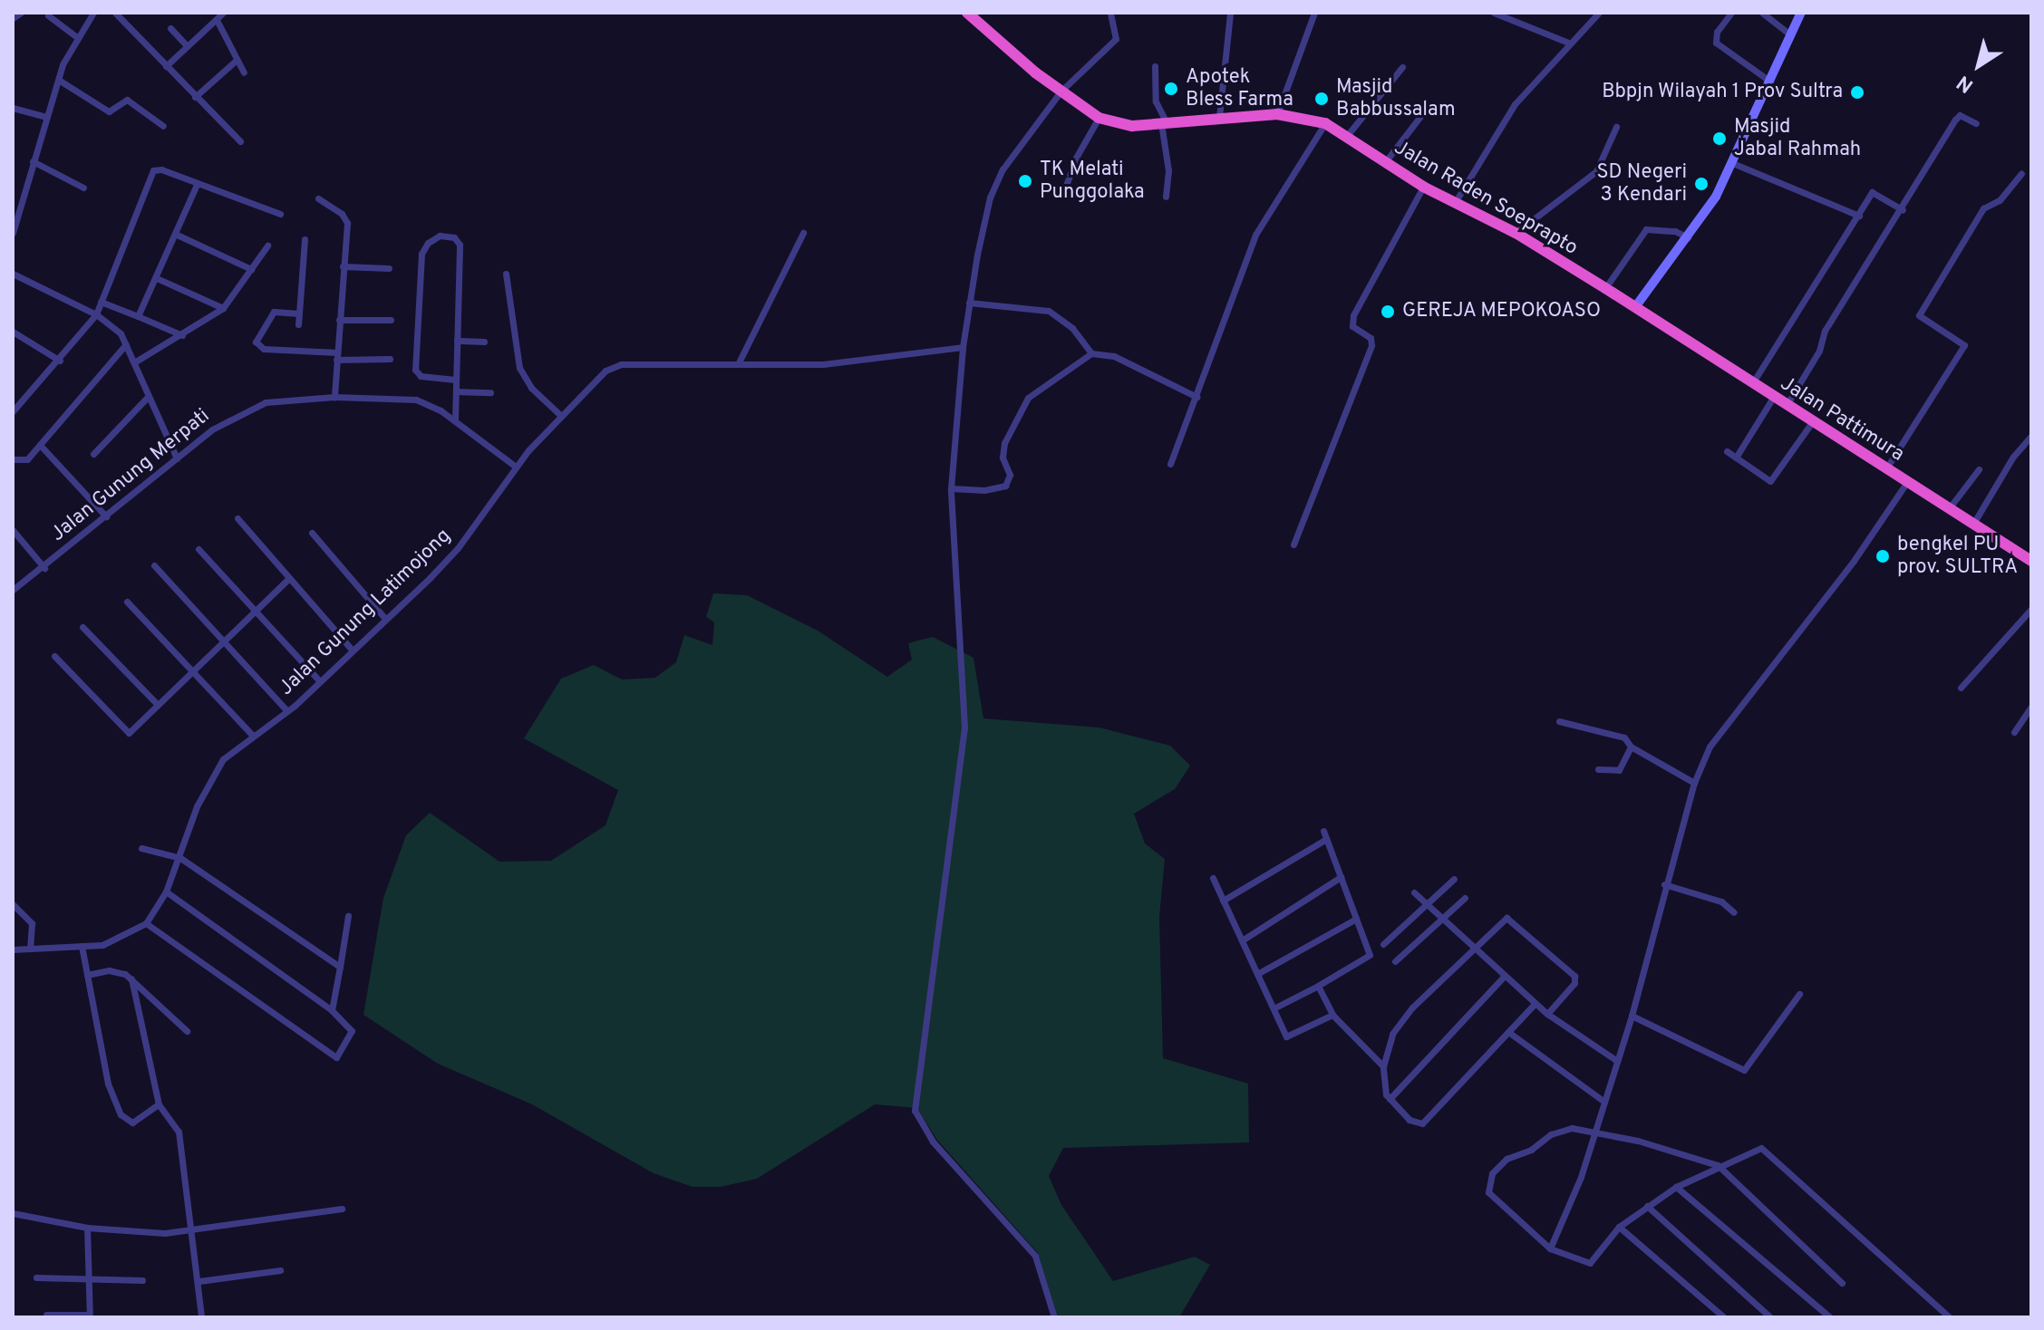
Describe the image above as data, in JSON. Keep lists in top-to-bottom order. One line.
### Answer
{"streets":{"highway":["Jalan Raden Soeprapto","Jalan Pattimura"],"street":["Jalan Gunung Merpati","Jalan Gunung Latimojong"]},"crossings":[["Jalan Raden Soeprapto","Jalan Pattimura"],["Jalan Gunung Merpati","Jalan Gunung Latimojong"]],"places":["Apotek Bless Farma","Bbpjn Wilayah 1 Prov Sultra","Masjid Babbussalam","Masjid Jabal Rahmah","TK Melati Punggolaka","SD Negeri 3 Kendari","GEREJA MEPOKOASO","bengkel PU prov. SULTRA"],"north":"bottom left"}
